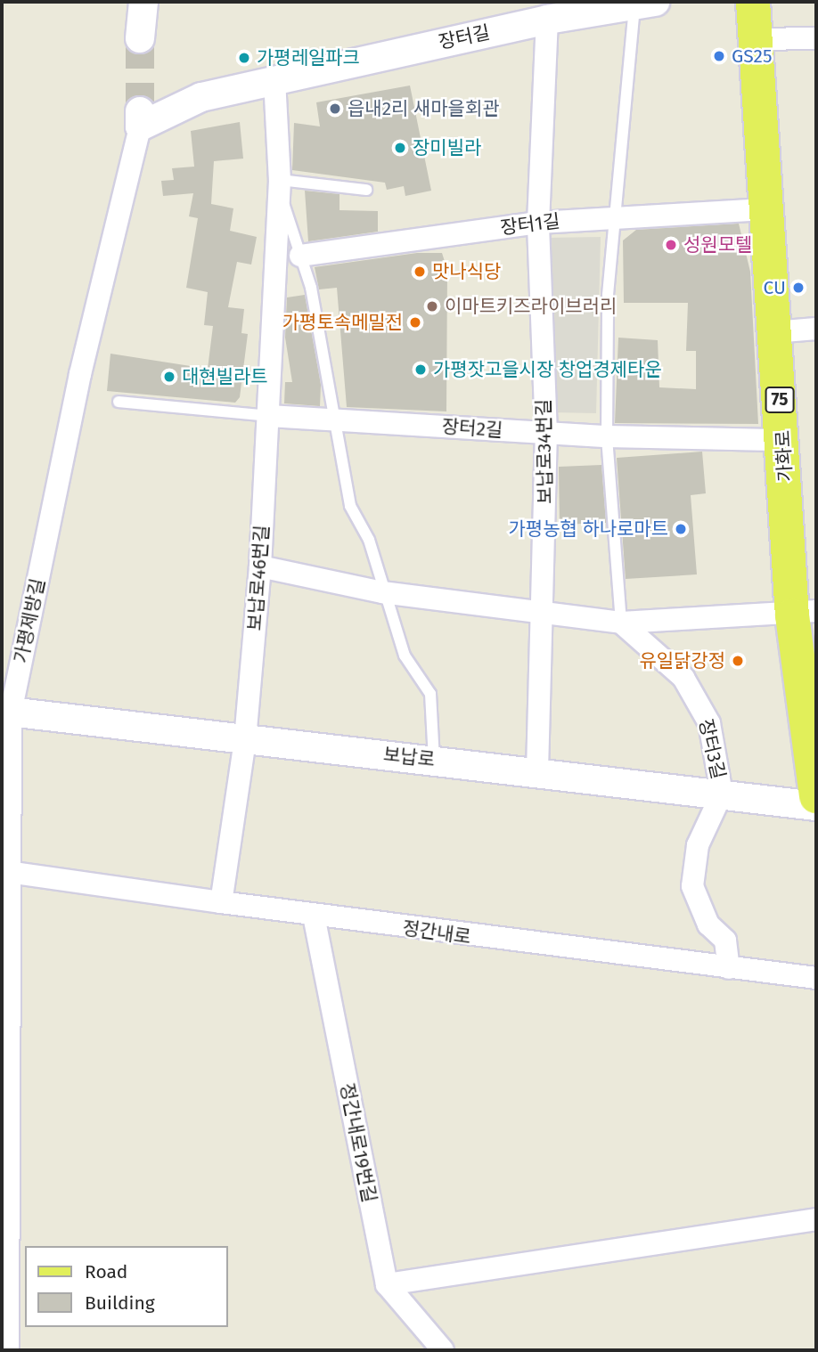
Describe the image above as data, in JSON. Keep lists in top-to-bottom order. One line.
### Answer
{"streets":{"main road":["75","가화로"],"street":["장터길","장터1길","장터2길","보납로34번길","보납로46번길","가평제방길","장터3길","보납로","정간내로","정간내로19번길"]},"crossings":[["장터길","보납로34번길"],["장터길","보납로46번길"],["장터길","가평제방길"],["장터1길","보납로34번길"],["장터1길","가화로"],["장터2길","보납로34번길"],["장터2길","가화로"],["장터2길","보납로46번길"],["보납로34번길","보납로"],["보납로46번길","가평제방길"],["보납로46번길","보납로"],["가평제방길","보납로"],["가평제방길","정간내로"],["장터3길","보납로"],["장터3길","정간내로"],["정간내로","정간내로19번길"]],"places":["GS25","가평레일파크","읍내2리 새마을회관","장미빌라","성원모텔","맛나식당","CU","이마트키즈라이브러리","가평토속메밀전","가평잣고을시장 창업경제타운","대현빌라트","가평농협 하나로마트","유일닭강정"],"legend":["Road","Building"]}
